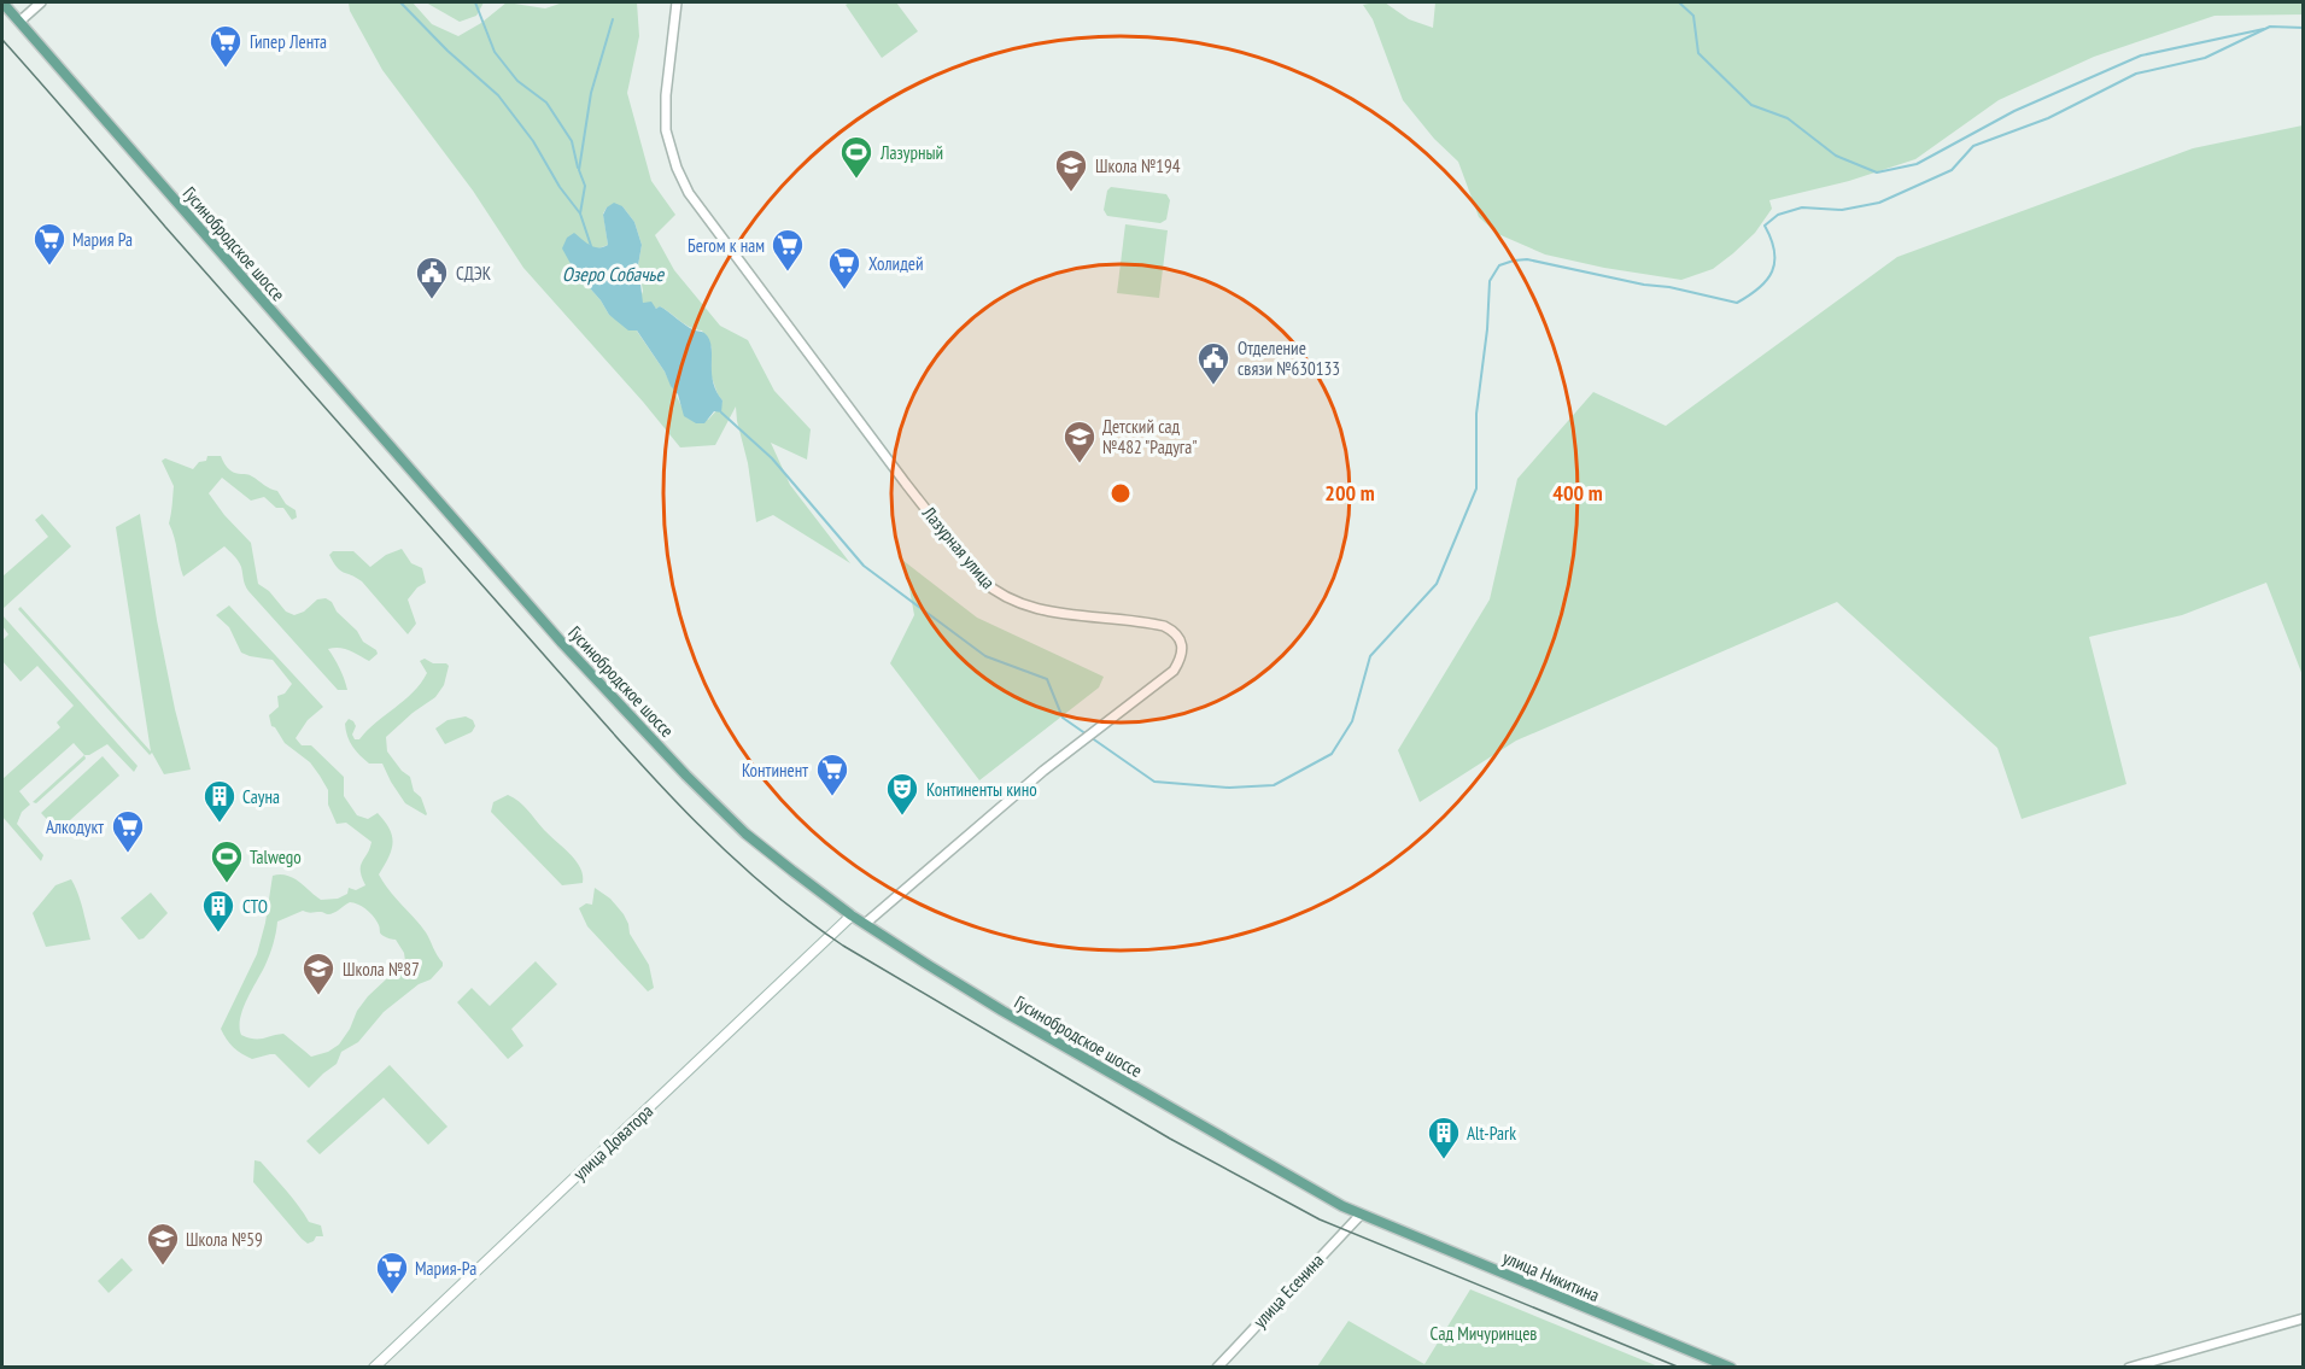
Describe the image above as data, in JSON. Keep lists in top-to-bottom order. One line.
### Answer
{"streets":{"main road":["Гусинобродское шоссе","улица Доватора","улица Никитина"],"street":["Лазурная улица","улица Есенина"]},"crossings":[["Гусинобродское шоссе","Лазурная улица"],["Гусинобродское шоссе","улица Доватора"],["Гусинобродское шоссе","улица Никитина"],["Гусинобродское шоссе","улица Есенина"],["улица Никитина","улица Есенина"]],"water":["Озеро Собачье"],"parks":["Сад Мичуринцев"],"places":{"supermarket":["Гипер Лента","Мария Ра","Бегом к нам","Холидей","Континент","Алкодукт","Мария-Ра"],"sports":["Лазурный","Talwego"],"school or university":["Школа №194","Детский сад №482 \"Радуга\"","Школа №87","Школа №59"],"public building":["СДЭК","Отделение связи №630133"],"theatre":["Континенты кино"],"building":["Сауна","СТО","Alt-Park"]},"rings":["200 m","400 m"]}
